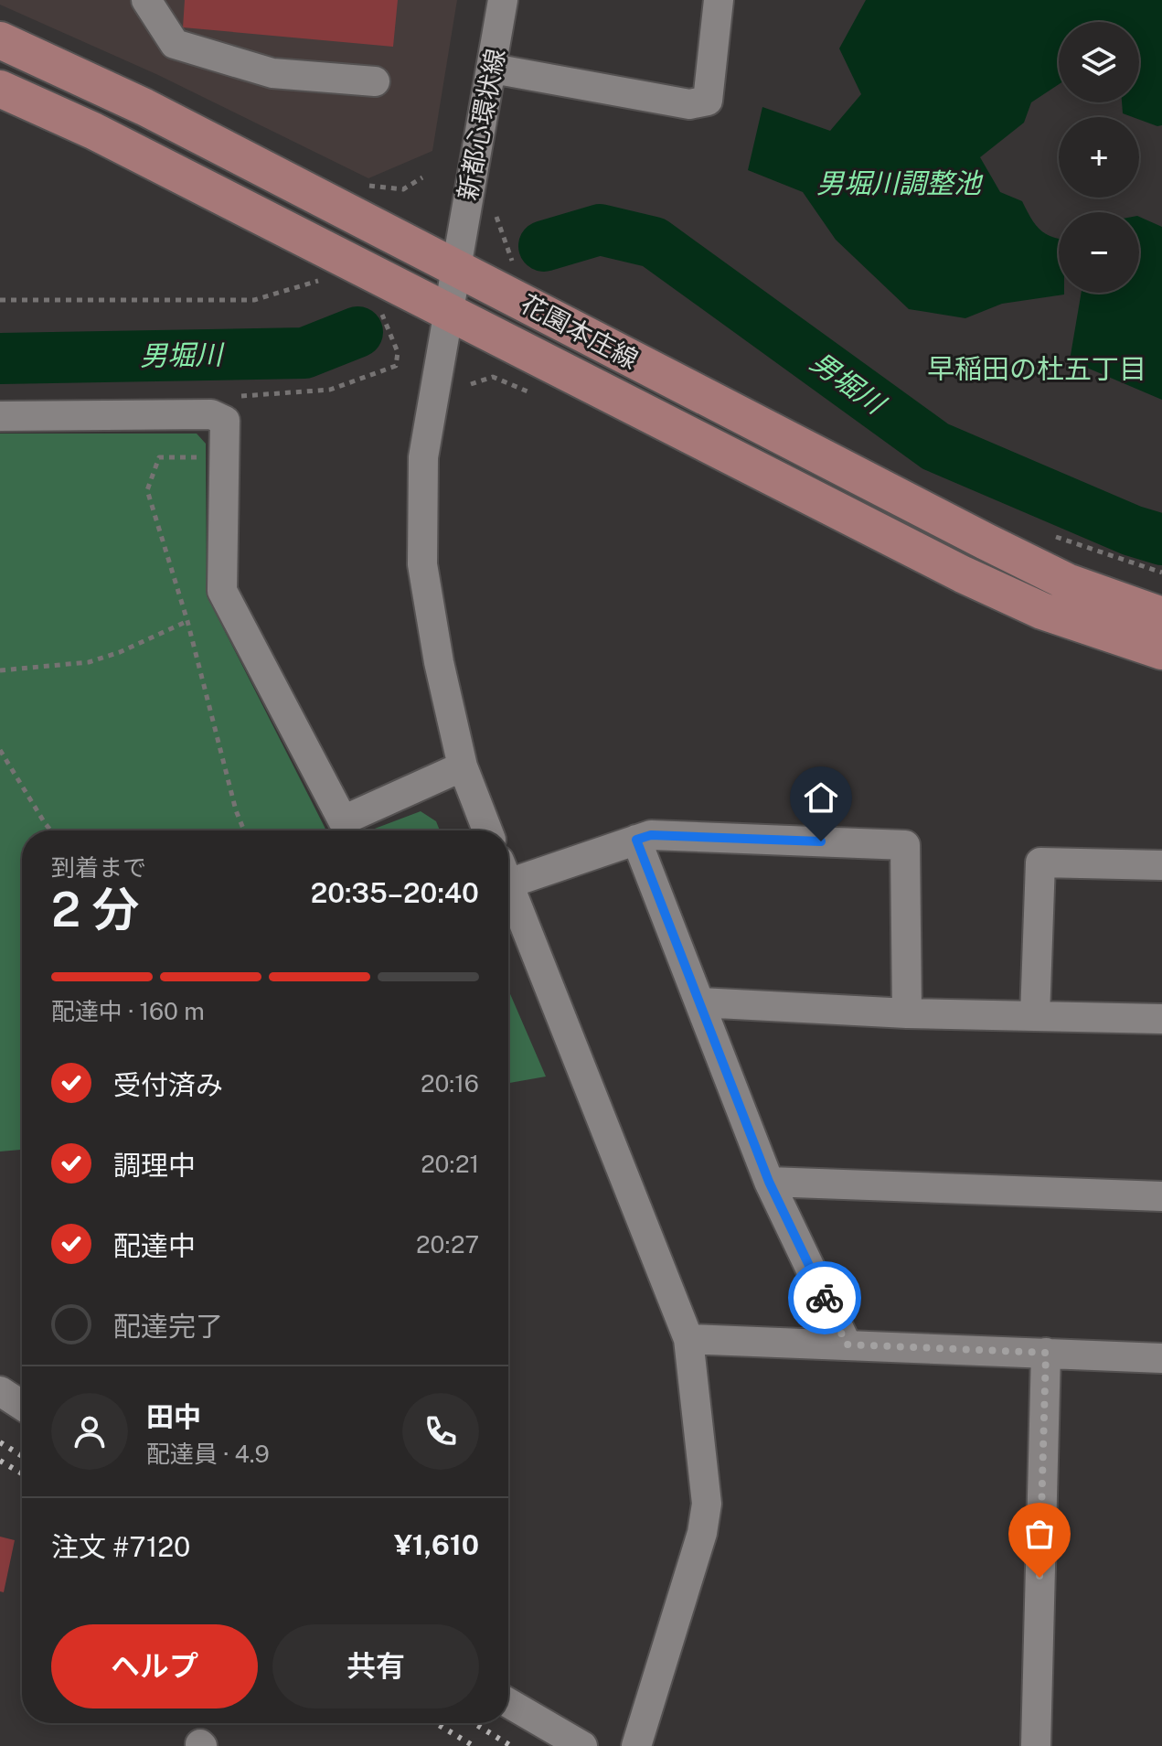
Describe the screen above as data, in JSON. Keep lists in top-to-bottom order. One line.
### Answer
{"streets":{"main road":["花園本庄線"],"street":["新都心環状線"]},"crossings":[["新都心環状線","花園本庄線"]],"districts":["早稲田の杜五丁目"],"water":["男堀川調整池","男堀川"],"page":{"map_buttons":["+","−"],"heading":["2 分","到着まで","20:35–20:40"],"panel":["田中","配達員 · 4.9","注文 #7120","¥1,610"],"bar":"配達中 · 160 m","list":[["受付済み","20:16"],["調理中","20:21"],["配達中","20:27"],"配達完了"],"buttons":["ヘルプ","共有"]}}
